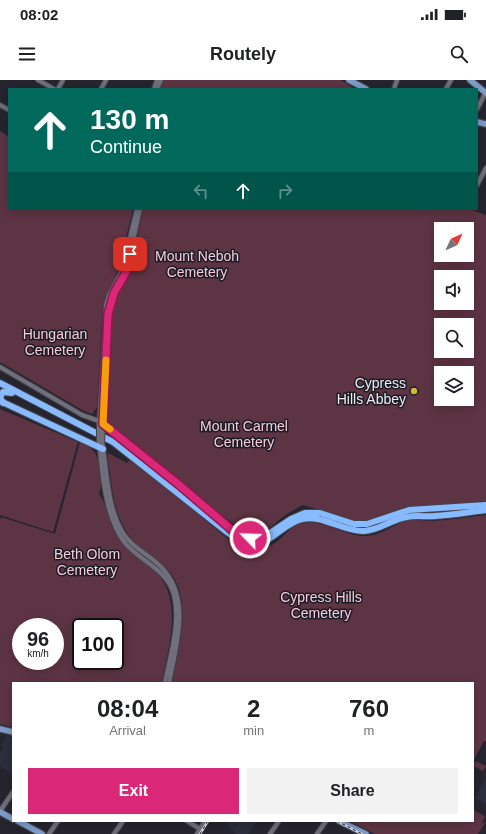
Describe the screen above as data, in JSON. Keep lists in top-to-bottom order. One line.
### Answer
{"parks":["Mount Neboh Cemetery","Hungarian Cemetery","Mount Carmel Cemetery","Beth Olom Cemetery","Cypress Hills Cemetery"],"places":["Cypress Hills Abbey"],"north":"top right","page":{"status":"08:02","header":"Routely","turn":["130 m","Continue"],"speed":"96 km/h","limit":"100","eta":["08:04","Arrival","2","min","760","m"],"buttons":["Exit","Share"]}}
